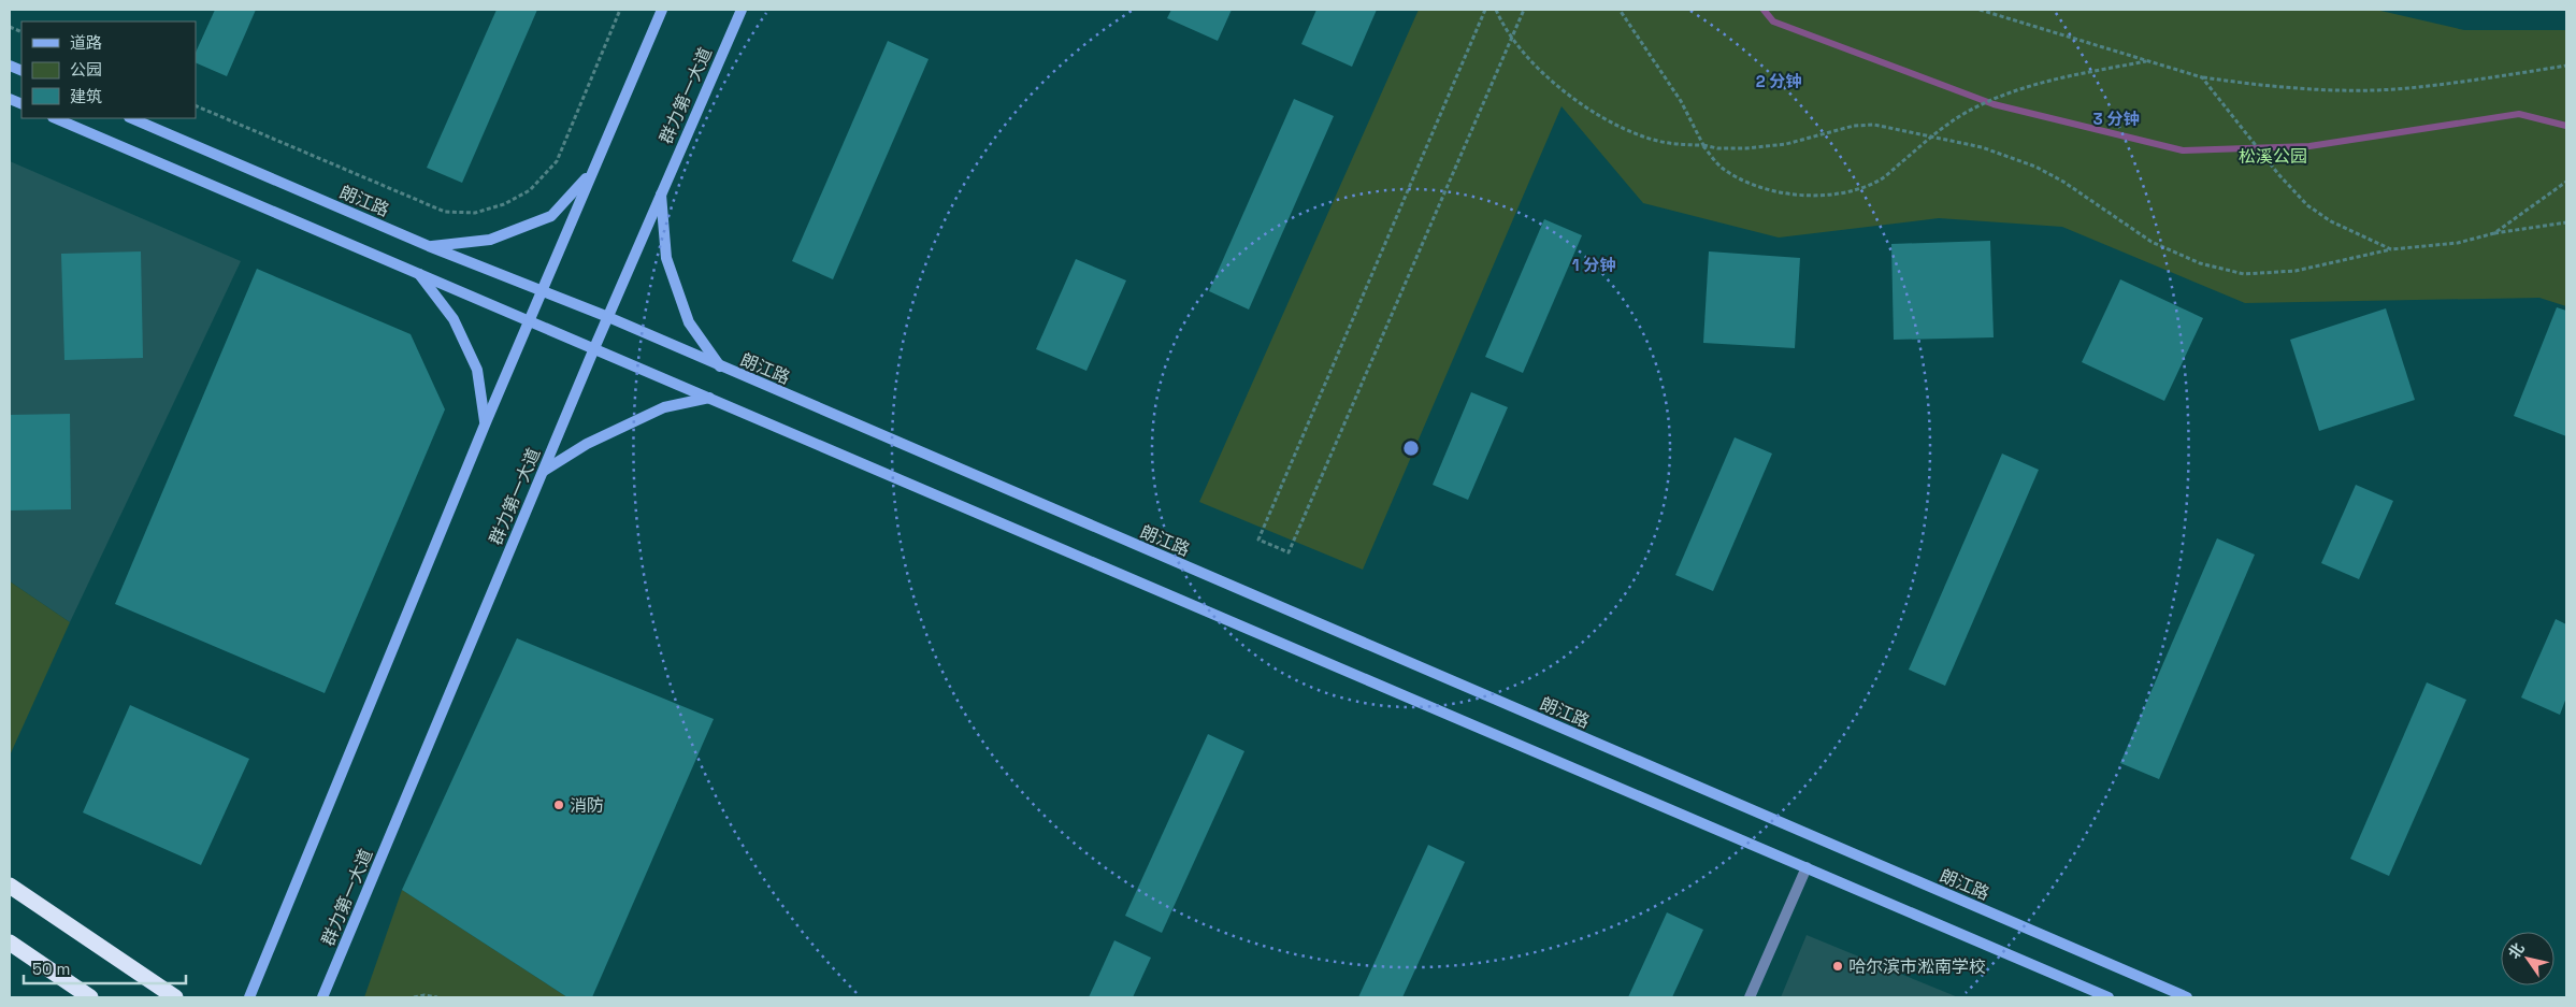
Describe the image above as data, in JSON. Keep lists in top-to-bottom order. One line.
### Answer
{"streets":{"main road":["群力第一大道","朗江路"]},"crossings":[["群力第一大道","朗江路"]],"parks":["松溪公园"],"places":["消防","哈尔滨市淞南学校"],"legend":["道路","公园","建筑"],"scale_bar":"50 m","north":"top left","rings":["2 分钟","3 分钟","1 分钟"]}
